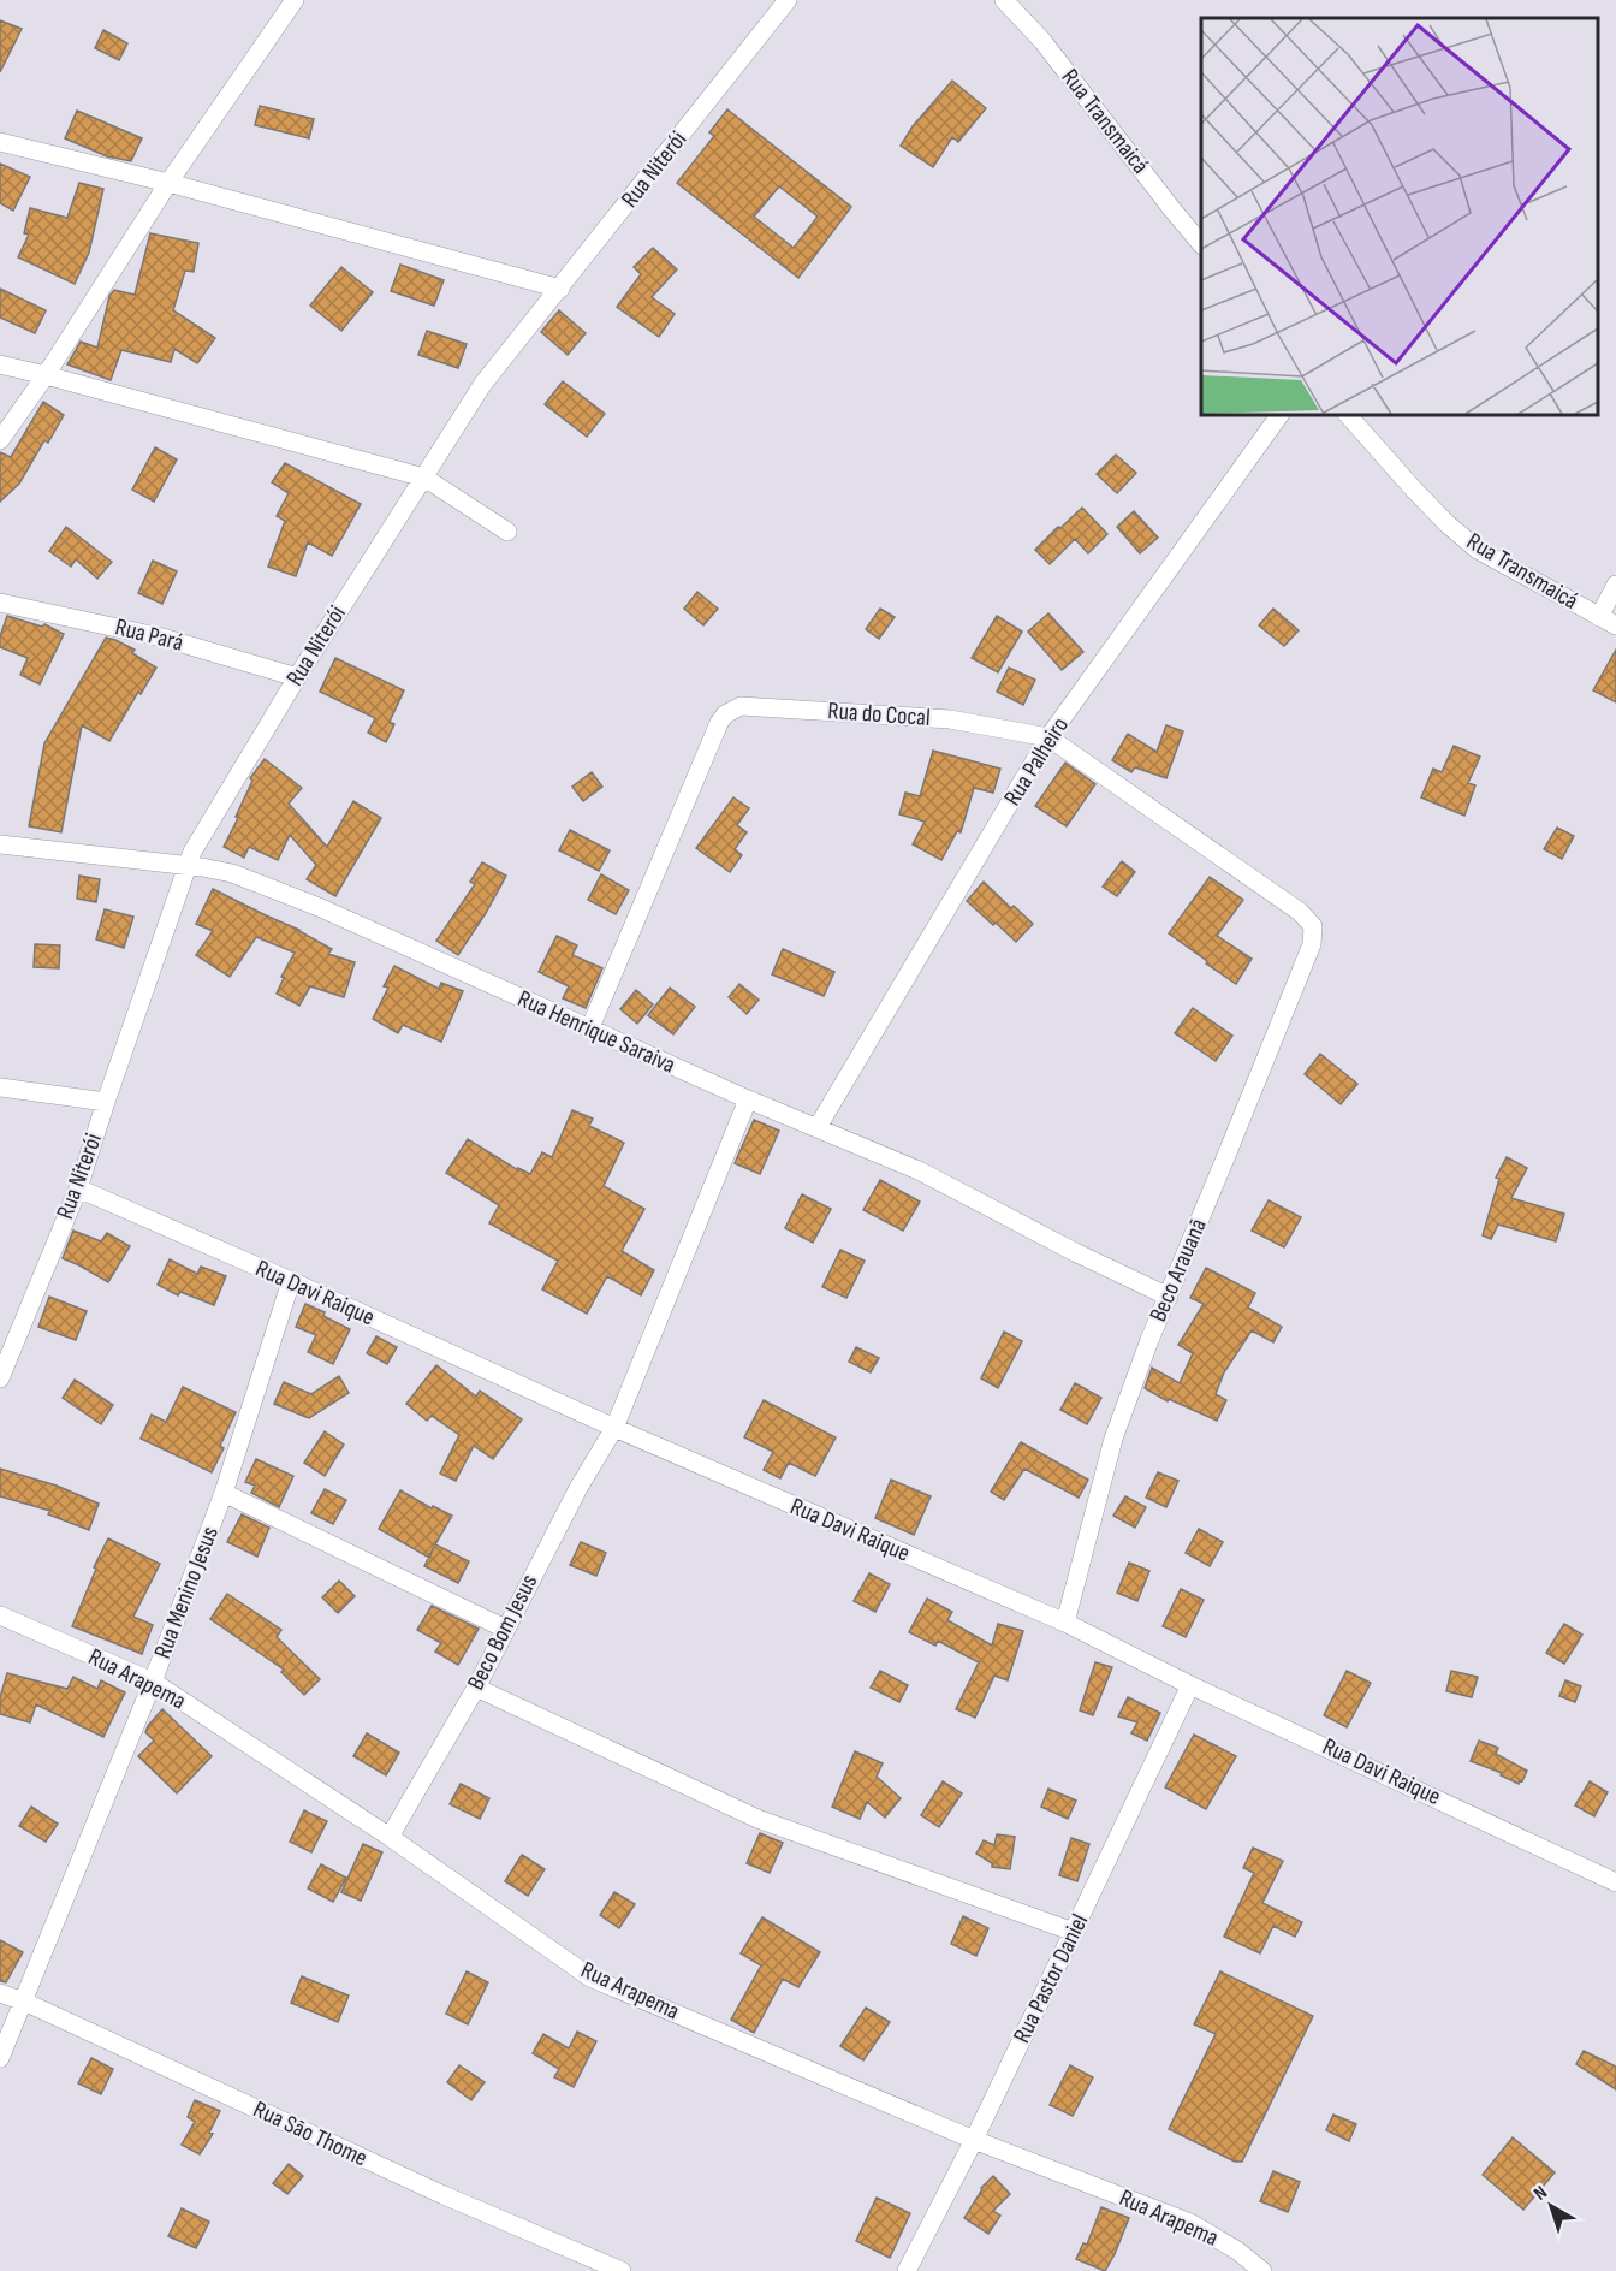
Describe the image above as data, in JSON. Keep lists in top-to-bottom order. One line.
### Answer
{"streets":{"street":["Rua Transmaicá","Rua Niterói","Rua Pará","Rua do Cocal","Rua Palheiro","Rua Henrique Saraiva","Beco Arauanã","Rua Davi Raique","Rua Menino Jesus","Beco Bom Jesus","Rua Arapema","Rua Pastor Daniel","Rua São Thome"]},"crossings":[["Rua Niterói","Rua Pará"],["Rua Niterói","Rua Henrique Saraiva"],["Rua Niterói","Rua Davi Raique"],["Rua do Cocal","Rua Palheiro"],["Rua do Cocal","Rua Henrique Saraiva"],["Rua do Cocal","Beco Arauanã"],["Rua Palheiro","Rua Henrique Saraiva"],["Rua Henrique Saraiva","Beco Arauanã"],["Rua Henrique Saraiva","Beco Bom Jesus"],["Beco Arauanã","Rua Davi Raique"],["Rua Davi Raique","Rua Menino Jesus"],["Rua Davi Raique","Beco Bom Jesus"],["Rua Davi Raique","Rua Pastor Daniel"],["Rua Menino Jesus","Rua Arapema"],["Rua Menino Jesus","Rua São Thome"],["Beco Bom Jesus","Rua Arapema"],["Rua Arapema","Rua Pastor Daniel"]],"north":"top left"}
